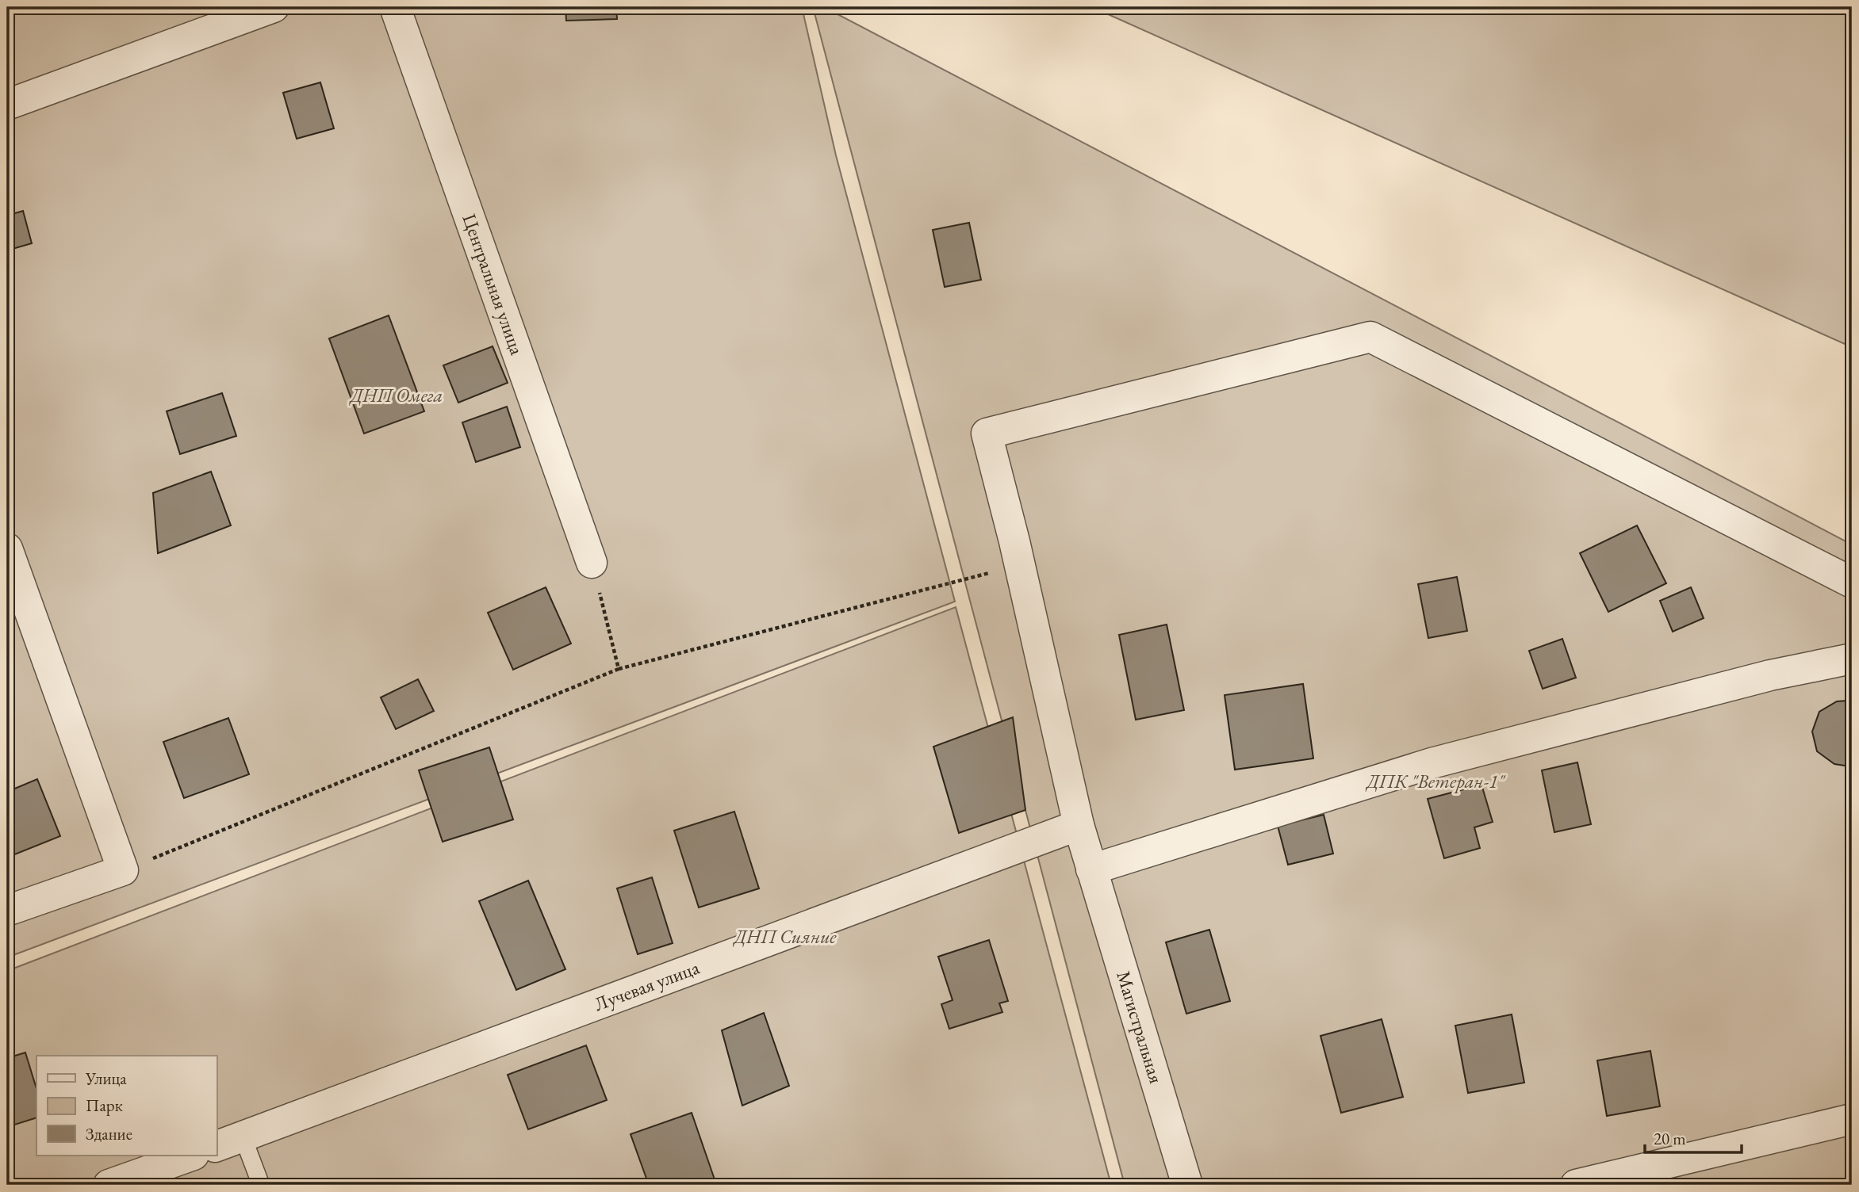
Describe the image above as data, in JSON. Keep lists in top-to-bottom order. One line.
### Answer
{"streets":{"street":["Центральная улица","Лучевая улица","Магистральная"]},"crossings":[["Лучевая улица","Магистральная"]],"parks":["ДНП Омега","ДПК \"Ветеран-1\"","ДНП Сияние"],"legend":["Улица","Парк","Здание"],"scale_bar":"20 m"}
